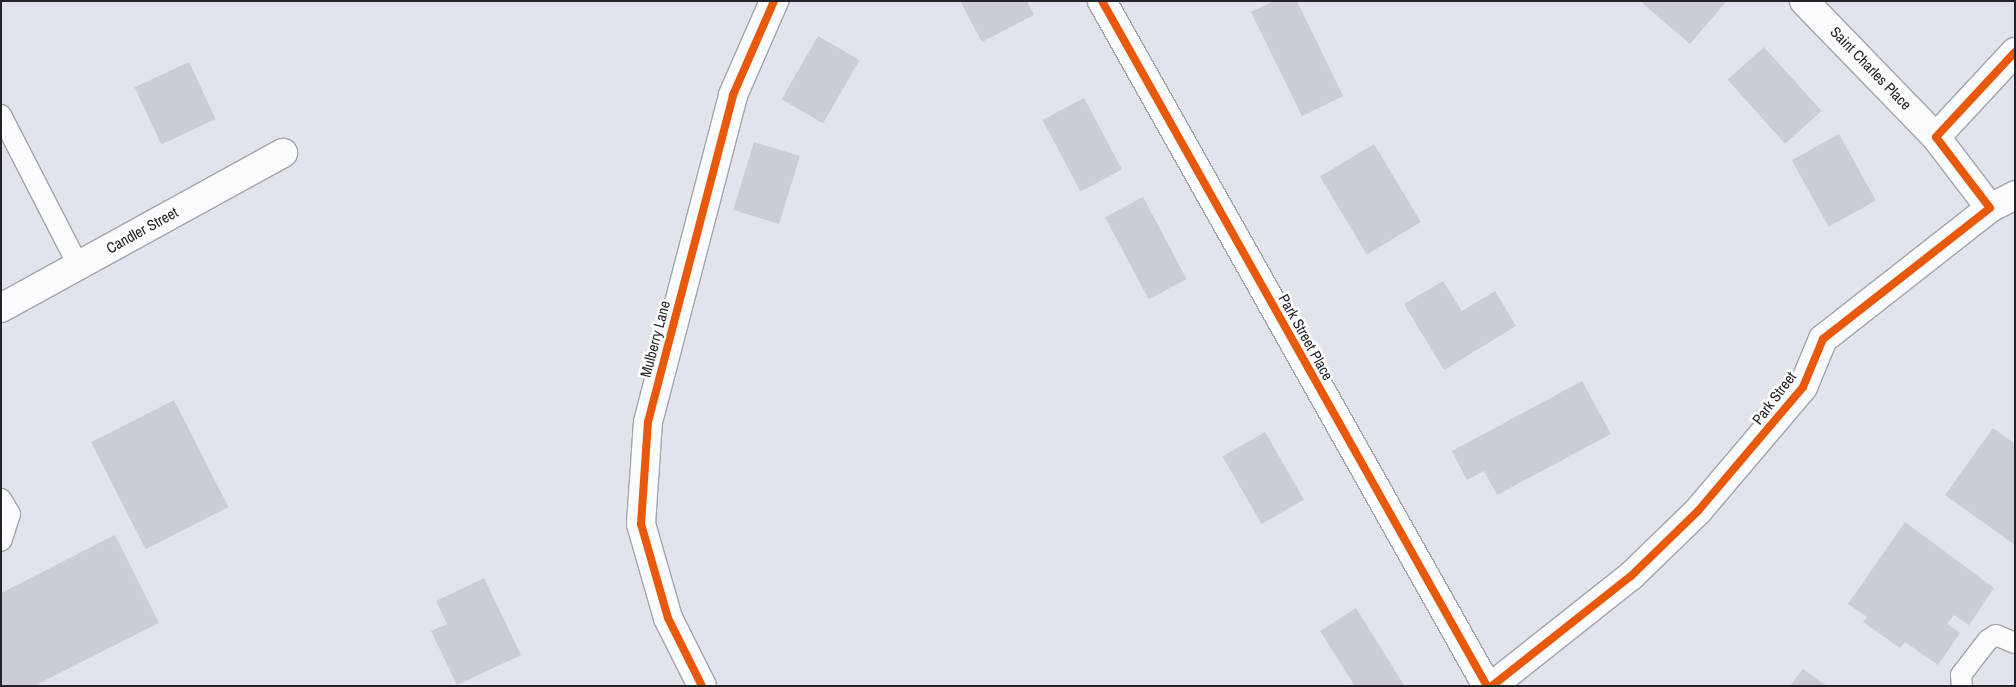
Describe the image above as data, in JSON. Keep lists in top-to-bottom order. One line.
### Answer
{"streets":{"street":["Saint Charles Place","Candler Street","Park Street Place","Mulberry Lane","Park Street"]}}
